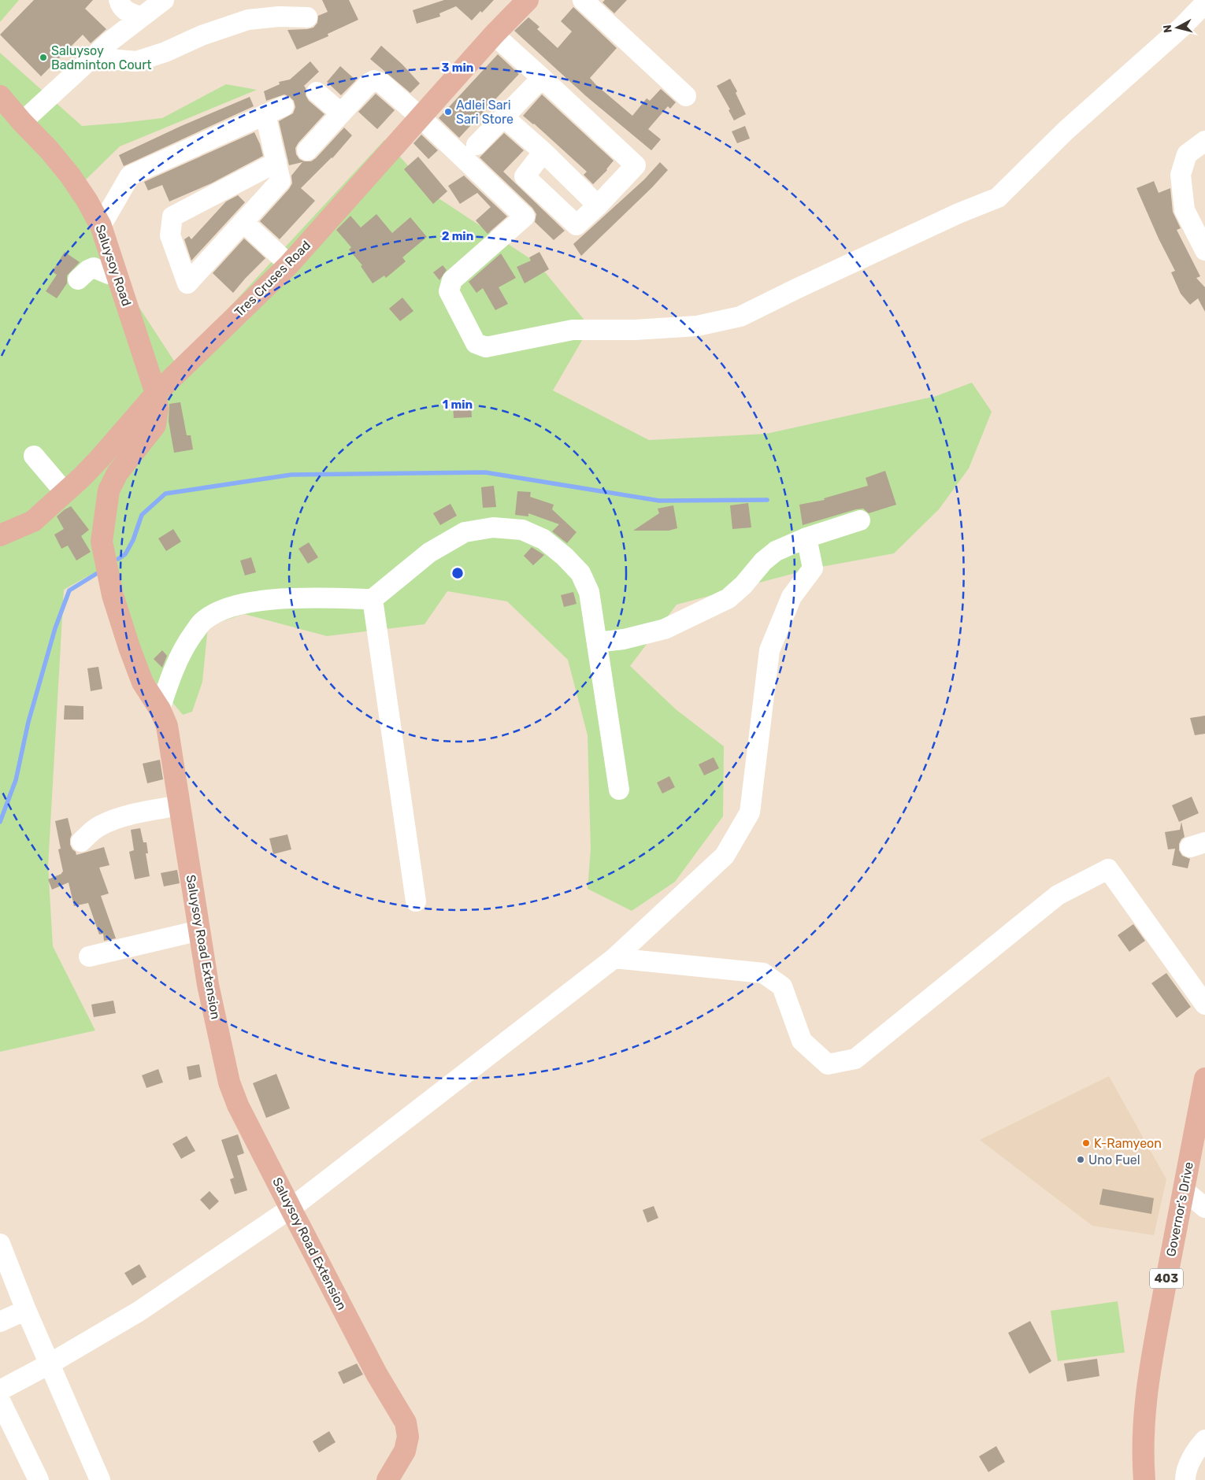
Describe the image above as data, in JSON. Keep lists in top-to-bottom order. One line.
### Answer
{"streets":{"main road":["Saluysoy Road","Tres Cruses Road","Saluysoy Road Extension","Governor's Drive","403"]},"crossings":[["Saluysoy Road","Tres Cruses Road"],["Saluysoy Road","Saluysoy Road Extension"],["Tres Cruses Road","Saluysoy Road Extension"]],"places":["Saluysoy Badminton Court","Adlei Sari Sari Store","K-Ramyeon","Uno Fuel"],"north":"left","rings":["3 min","2 min","1 min"]}
